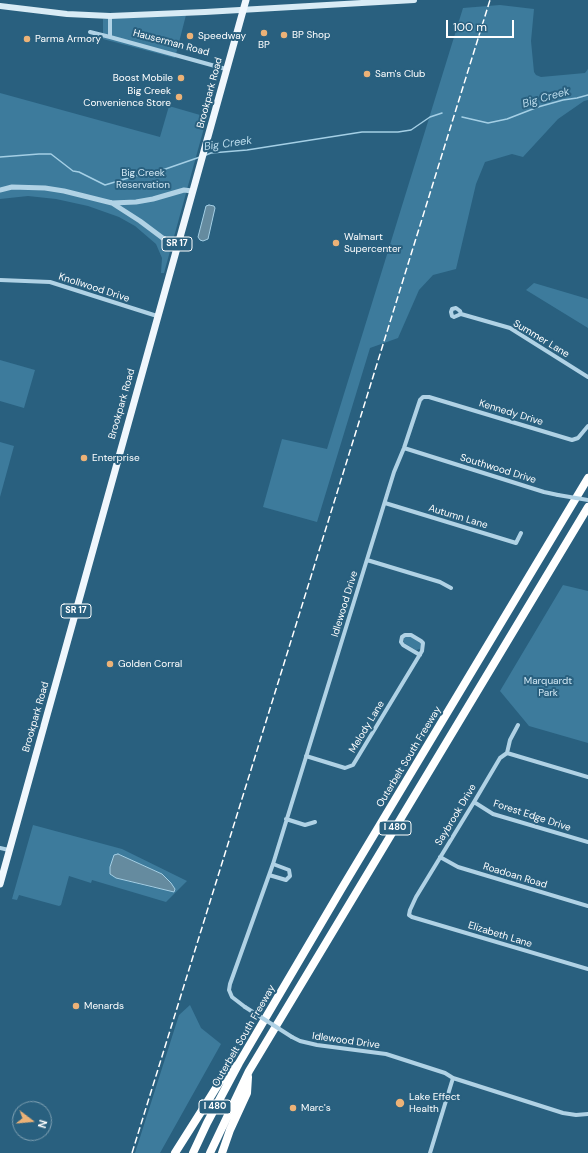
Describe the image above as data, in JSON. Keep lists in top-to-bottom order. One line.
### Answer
{"streets":{"highway":["Outerbelt South Freeway","I 480"],"main road":["Hauserman Road","Brookpark Road","SR 17"],"street":["Knollwood Drive","Summer Lane","Kennedy Drive","Southwood Drive","Autumn Lane","Idlewood Drive","Melody Lane","Saybrook Drive","Forest Edge Drive","Roadoan Road","Elizabeth Lane"]},"crossings":[["Hauserman Road","Brookpark Road"],["Brookpark Road","Knollwood Drive"],["Kennedy Drive","Idlewood Drive"],["Southwood Drive","Idlewood Drive"],["Autumn Lane","Idlewood Drive"],["Idlewood Drive","Melody Lane"],["Saybrook Drive","Forest Edge Drive"],["Saybrook Drive","Roadoan Road"],["Saybrook Drive","Elizabeth Lane"]],"water":["Big Creek"],"parks":["Big Creek Reservation","Marquardt Park"],"places":["BP","BP Shop","Speedway","Parma Armory","Sam's Club","Boost Mobile","Big Creek Convenience Store","Walmart Supercenter","Enterprise","Golden Corral","Menards","Lake Effect Health","Marc's"],"scale_bar":"100 m","north":"right"}
